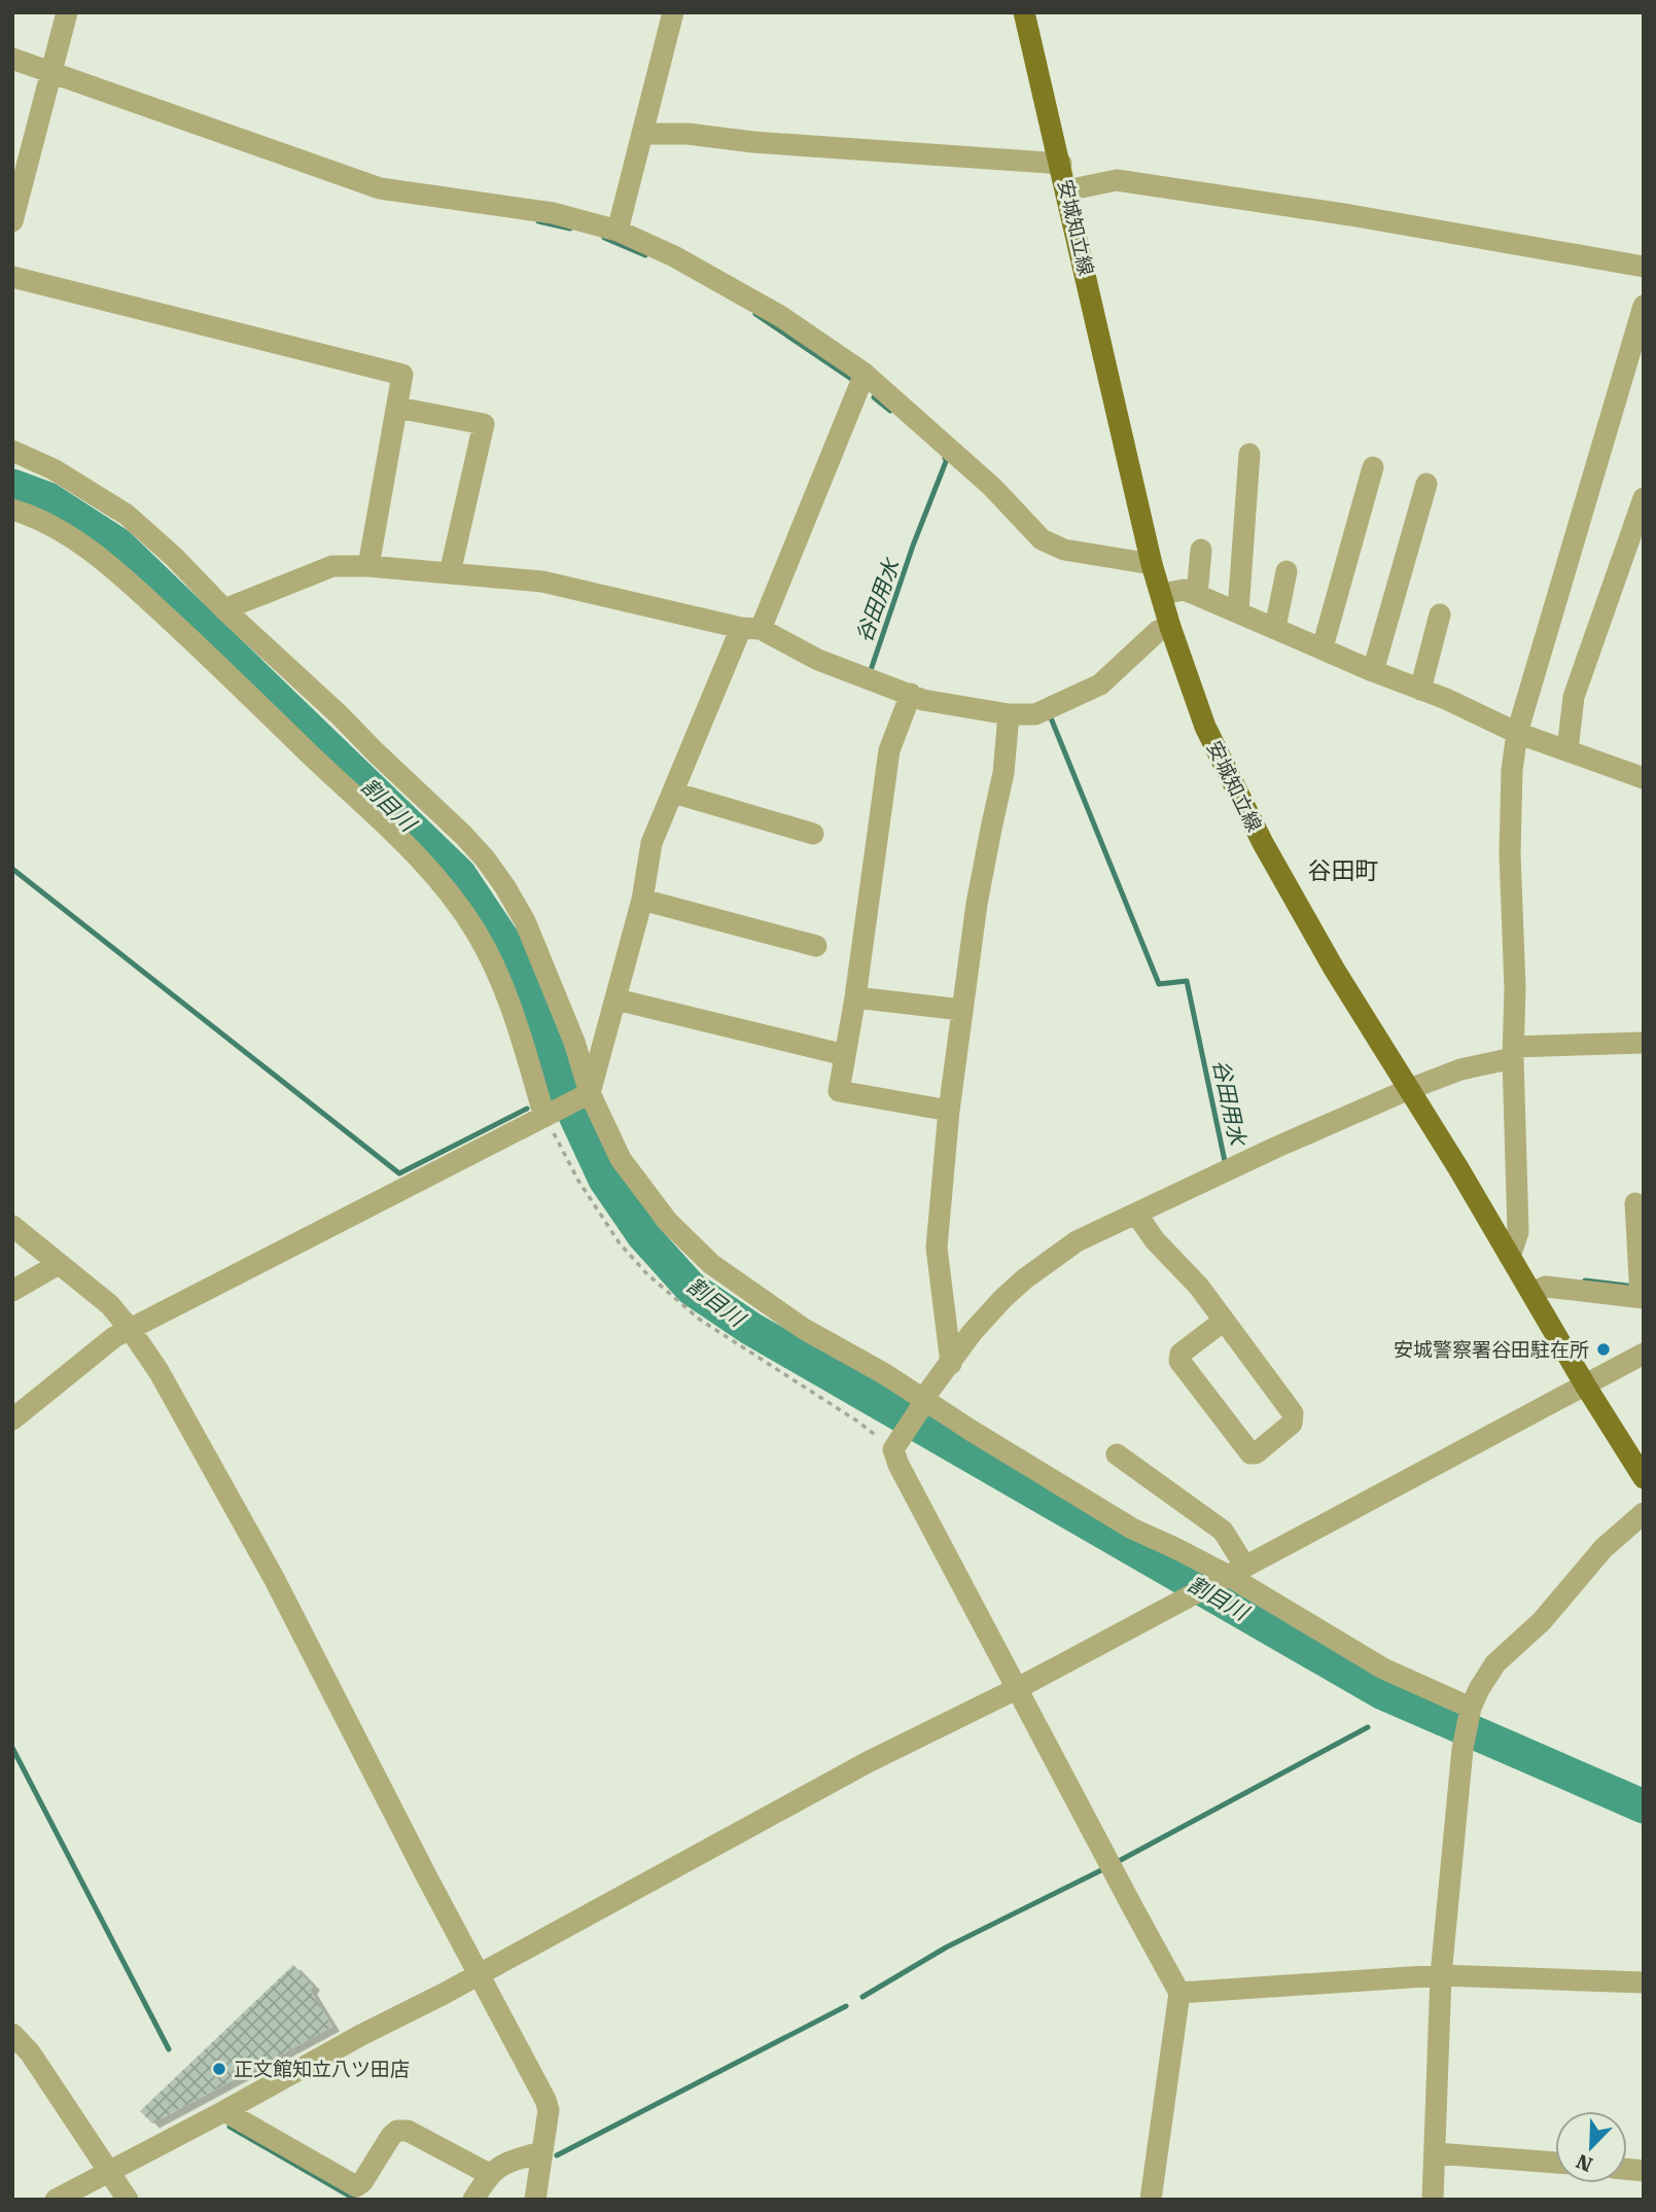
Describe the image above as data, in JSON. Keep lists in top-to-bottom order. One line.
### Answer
{"streets":{"main road":["安城知立線"]},"districts":["谷田町"],"water":["谷田用水","割目川"],"places":["安城警察署谷田駐在所","正文館知立八ツ田店"],"north":"bottom left"}
